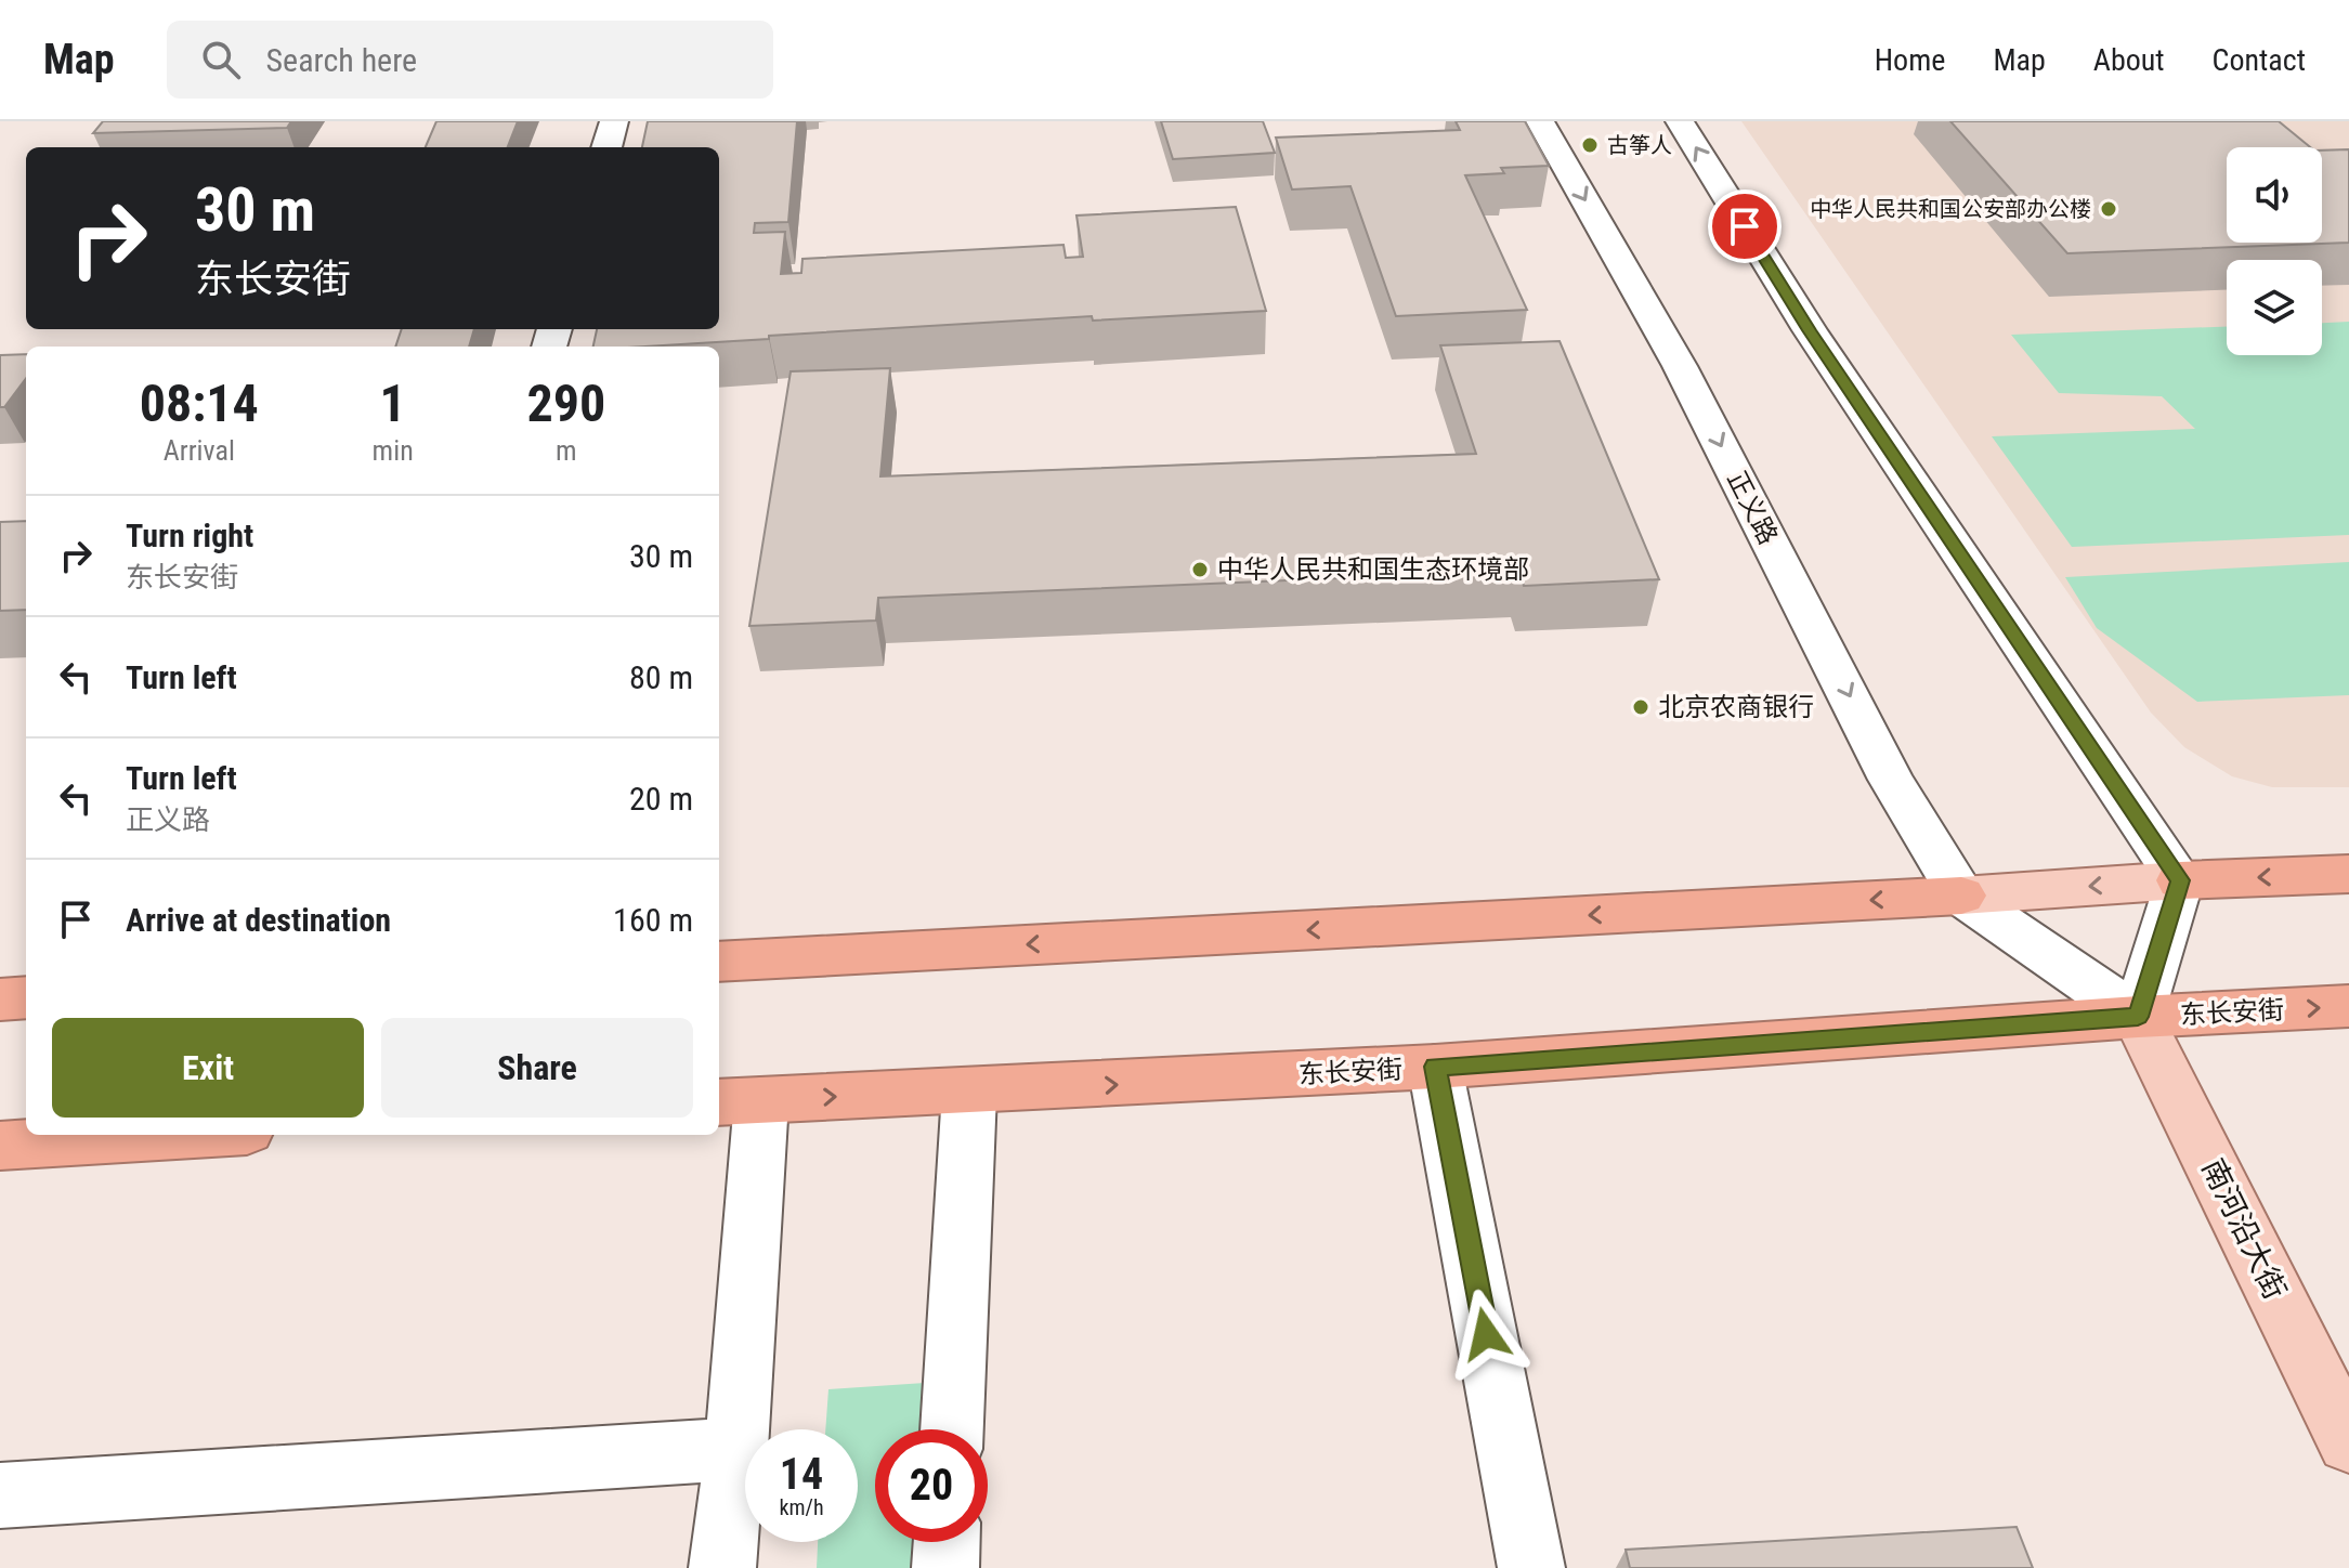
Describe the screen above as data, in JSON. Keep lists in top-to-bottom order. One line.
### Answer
{"streets":{"highway":["东长安街"],"main road":["南河沿大街"],"street":["正义路"]},"crossings":[["东长安街","南河沿大街"]],"places":["古筝人","中华人民共和国公安部办公楼","中华人民共和国生态环境部","北京农商银行"],"page":{"header":"Map","search":"Search here","nav":["Home","Map","About","Contact"],"turn":["30 m","东长安街"],"eta":["08:14","Arrival","1","min","290","m"],"list":[{"name":"Turn right","note":"东长安街","value":"30 m"},{"name":"Turn left","value":"80 m"},{"name":"Turn left","note":"正义路","value":"20 m"},{"name":"Arrive at destination","value":"160 m"}],"buttons":["Exit","Share"],"speed":"14 km/h","limit":"20"}}
